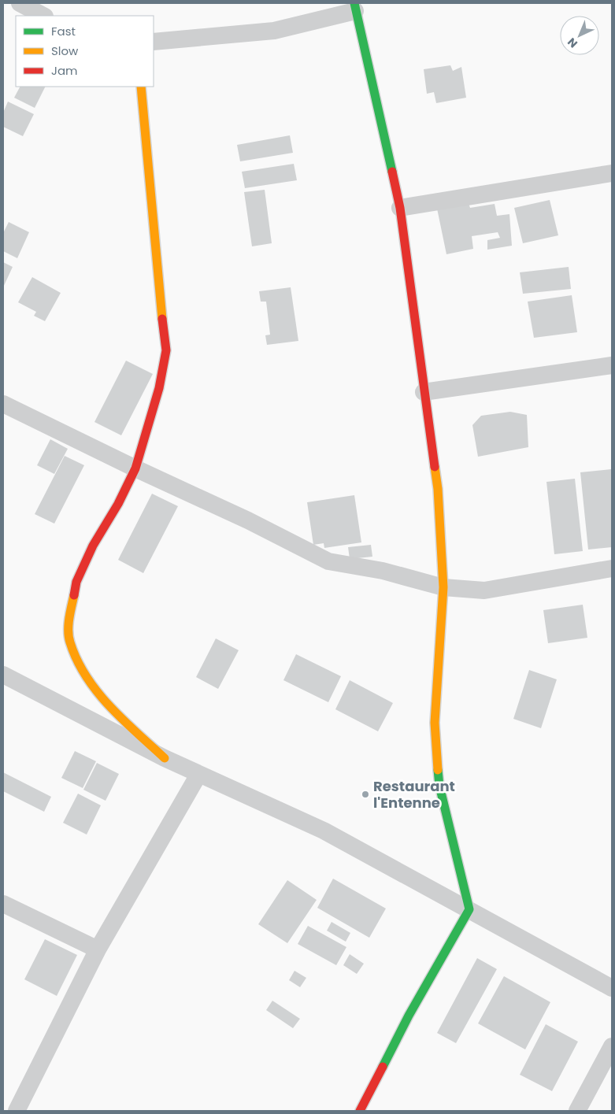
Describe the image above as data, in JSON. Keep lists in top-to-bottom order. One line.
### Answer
{"places":["Restaurant l'Entenne"],"legend":["Fast","Slow","Jam"],"north":"bottom left"}
